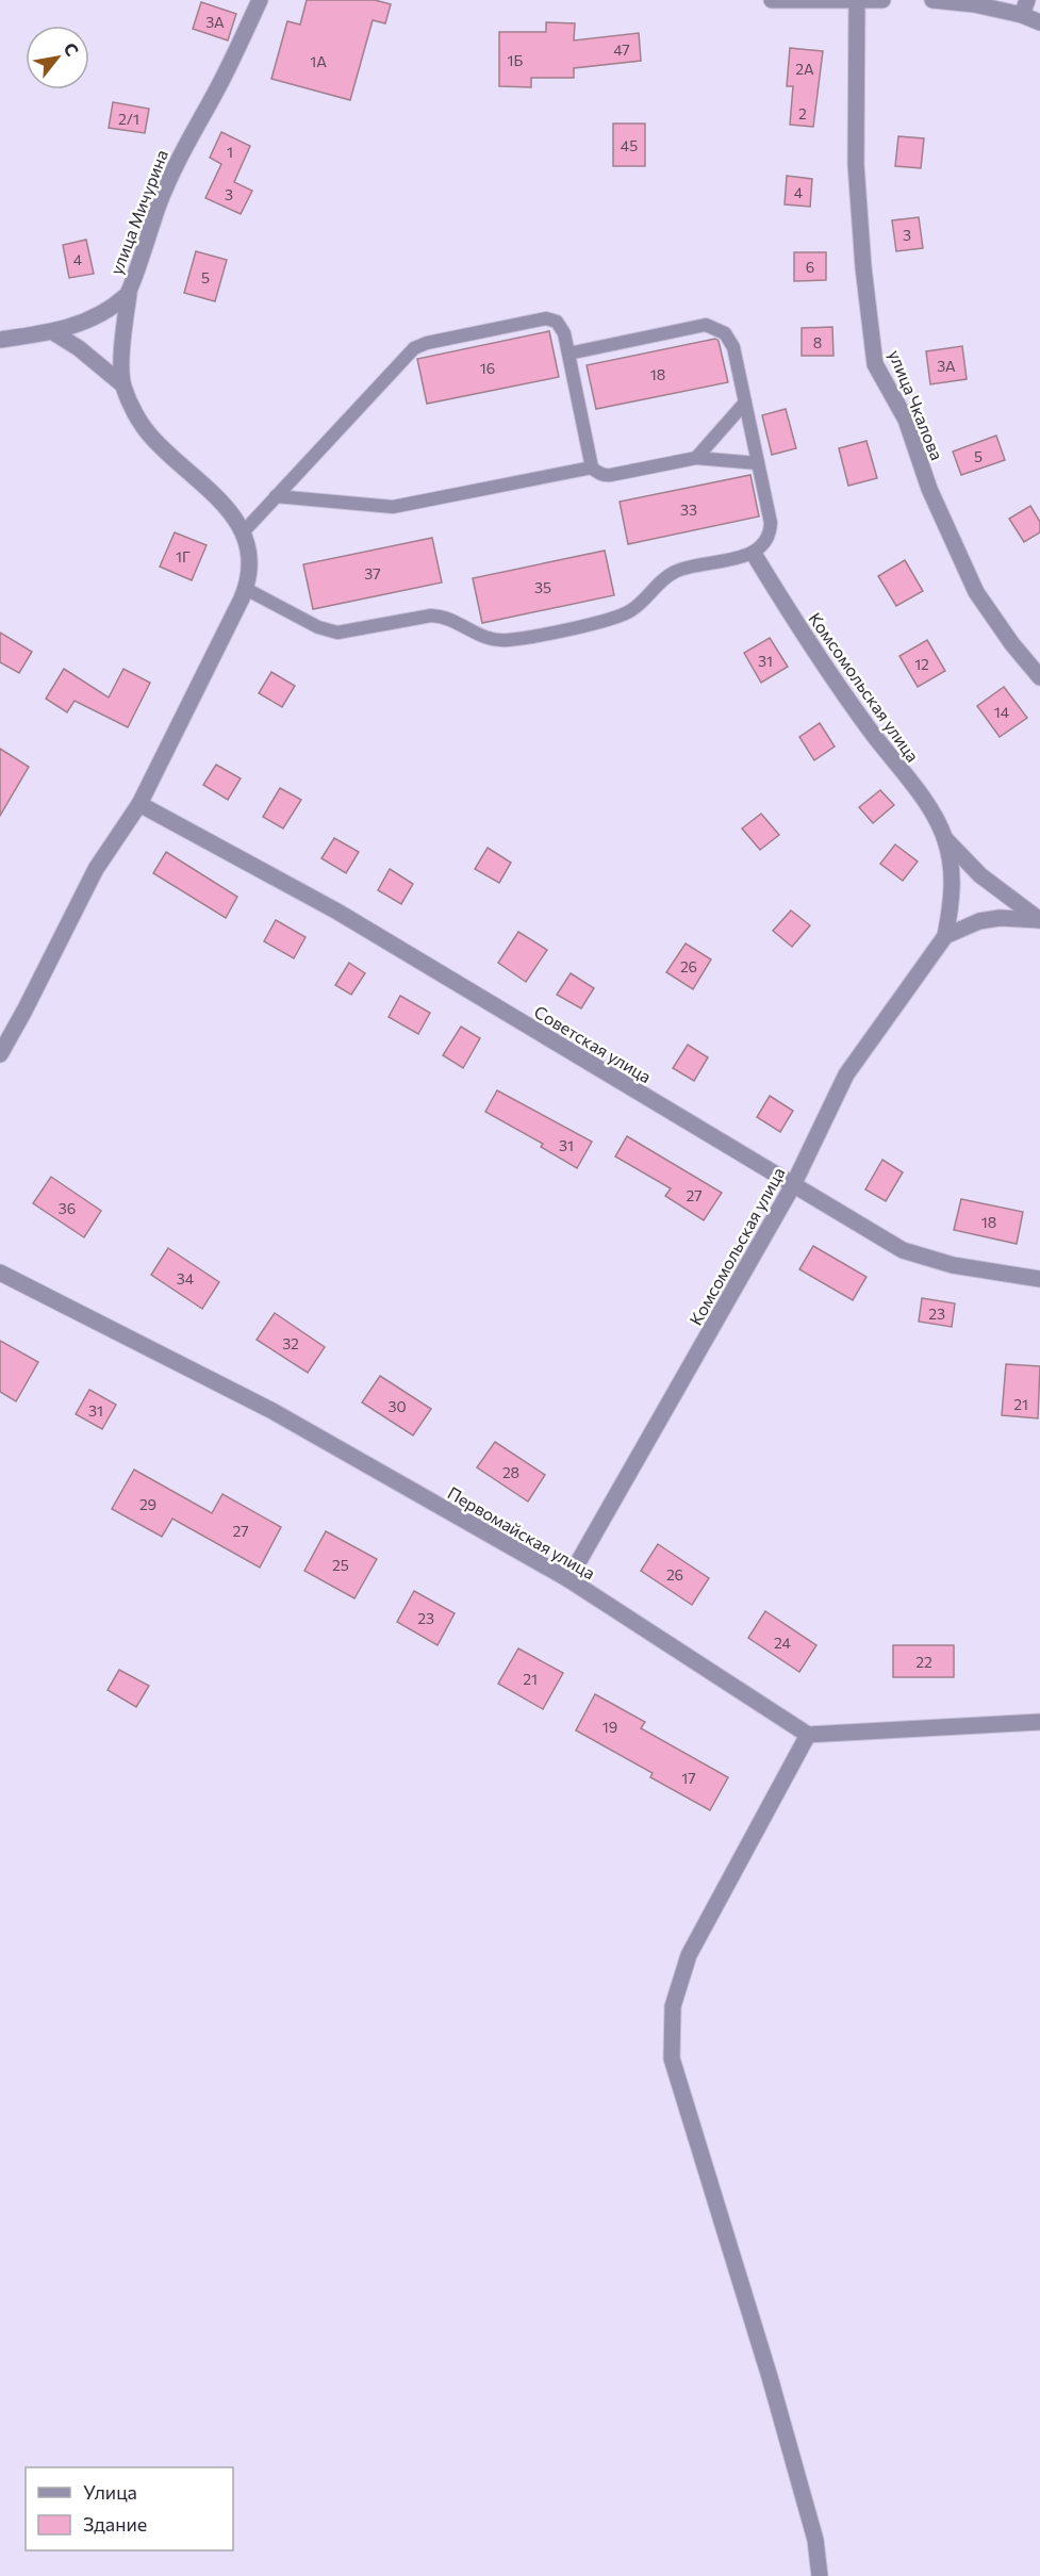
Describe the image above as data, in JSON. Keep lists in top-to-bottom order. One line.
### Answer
{"streets":{"street":["улица Мичурина","улица Чкалова","Комсомольская улица","Советская улица","Первомайская улица"]},"crossings":[["Комсомольская улица","Советская улица"],["Комсомольская улица","Первомайская улица"]],"house_numbers":["3А","47","1Б","1А","2А","2","2/1","45","1","4","3","3","4","6","5","8","3А","16","18","5","33","1Г","37","35","31","12","14","26","31","27","36","18","34","23","32","21","30","31","28","29","27","25","26","23","24","22","21","19","17"],"legend":["Улица","Здание"],"north":"top right"}
